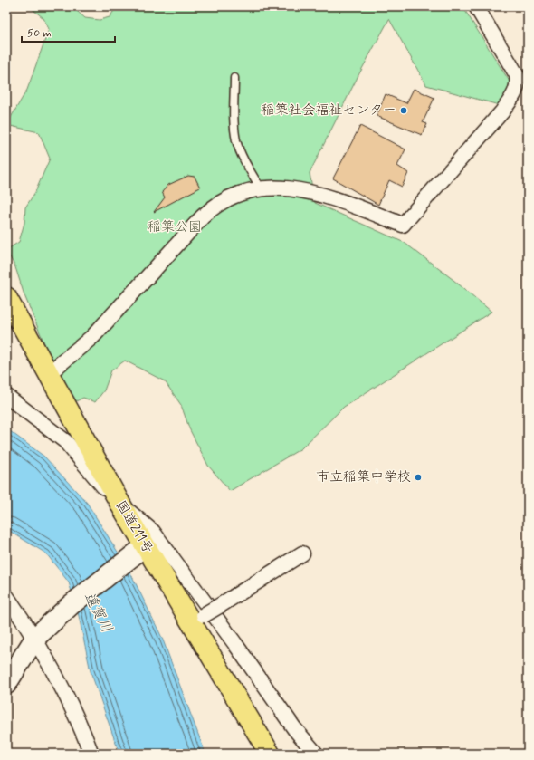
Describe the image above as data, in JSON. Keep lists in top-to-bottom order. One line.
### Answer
{"streets":{"highway":["国道211号"]},"water":["遠賀川"],"parks":["稲築公園"],"places":["稲築社会福祉センター","市立稲築中学校"],"scale_bar":"50 m"}
